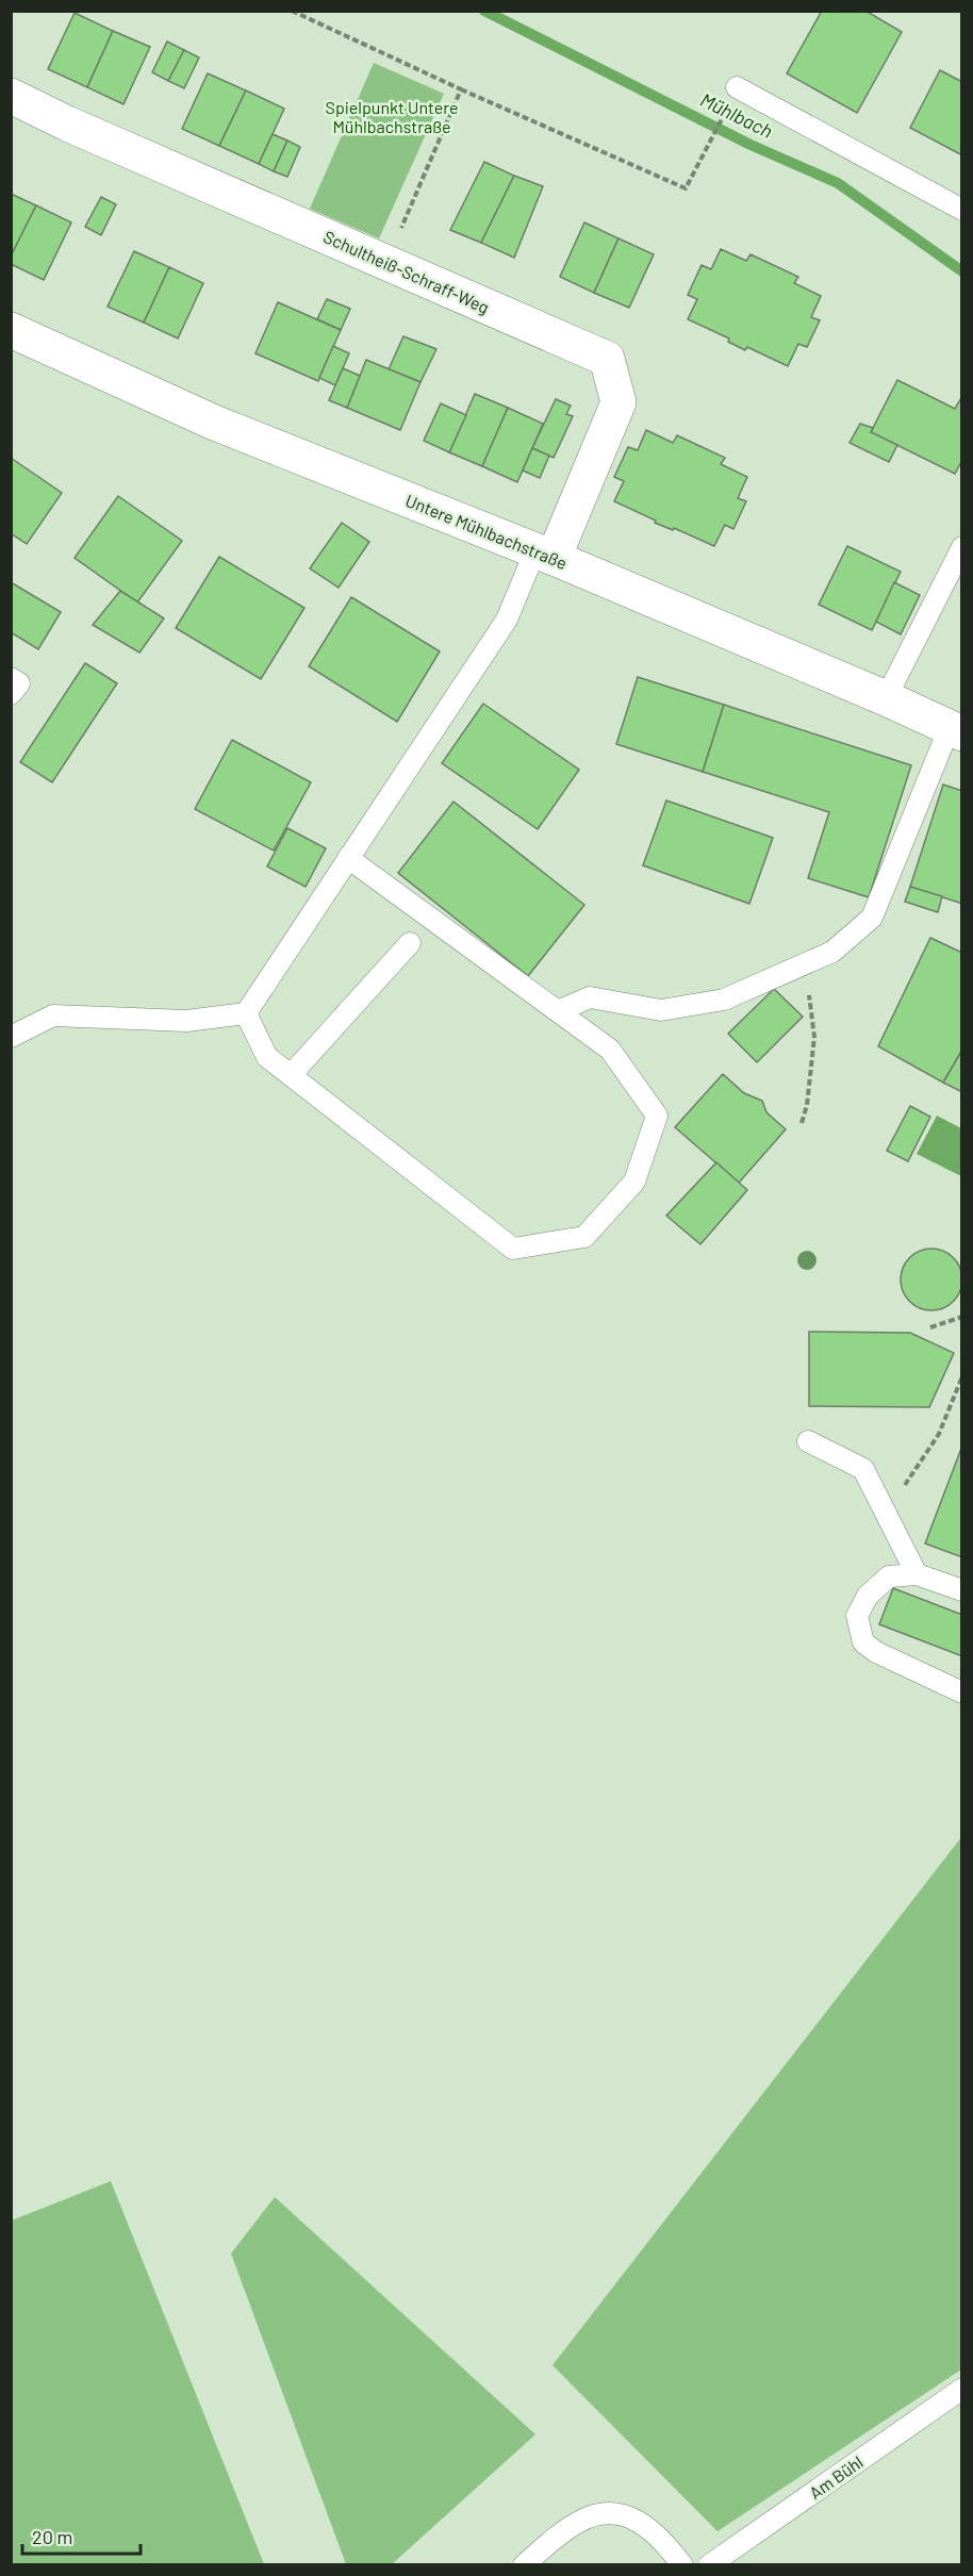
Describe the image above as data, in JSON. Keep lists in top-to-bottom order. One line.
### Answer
{"streets":{"main road":["Schultheiß-Schraff-Weg","Untere Mühlbachstraße"],"lane":["Am Bühl"]},"crossings":[["Schultheiß-Schraff-Weg","Untere Mühlbachstraße"]],"water":["Mühlbach"],"parks":["Spielpunkt Untere Mühlbachstraße"],"scale_bar":"20 m"}
